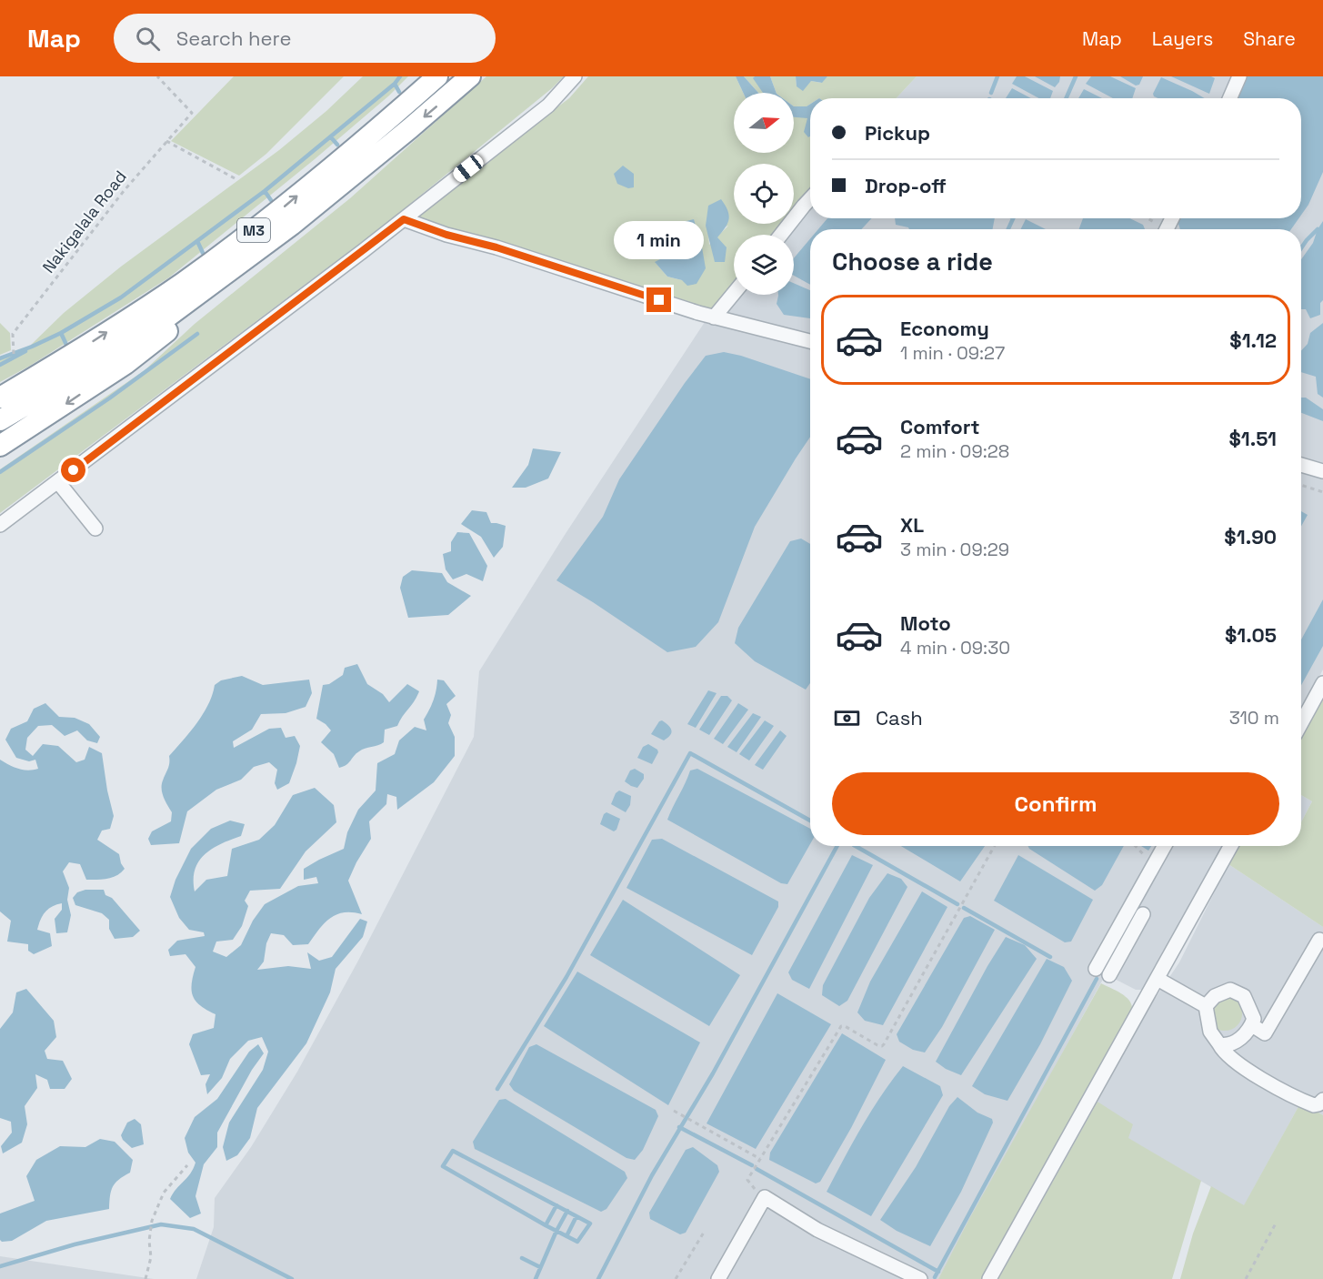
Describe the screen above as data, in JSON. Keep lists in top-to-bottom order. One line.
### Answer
{"streets":{"highway":["M3"],"path":["Nakigalala Road"]},"north":"right","page":{"header":"Map","search":"Search here","nav":["Map","Layers","Share"],"banner":["Pickup","Drop-off"],"bubble":"1 min","heading":"Choose a ride","list":[{"name":"Economy","note":"1 min · 09:27","value":"$1.12"},{"name":"Comfort","note":"2 min · 09:28","value":"$1.51"},{"name":"XL","note":"3 min · 09:29","value":"$1.90"},{"name":"Moto","note":"4 min · 09:30","value":"$1.05"}],"pay":["Cash","310 m"],"buttons":"Confirm"}}
